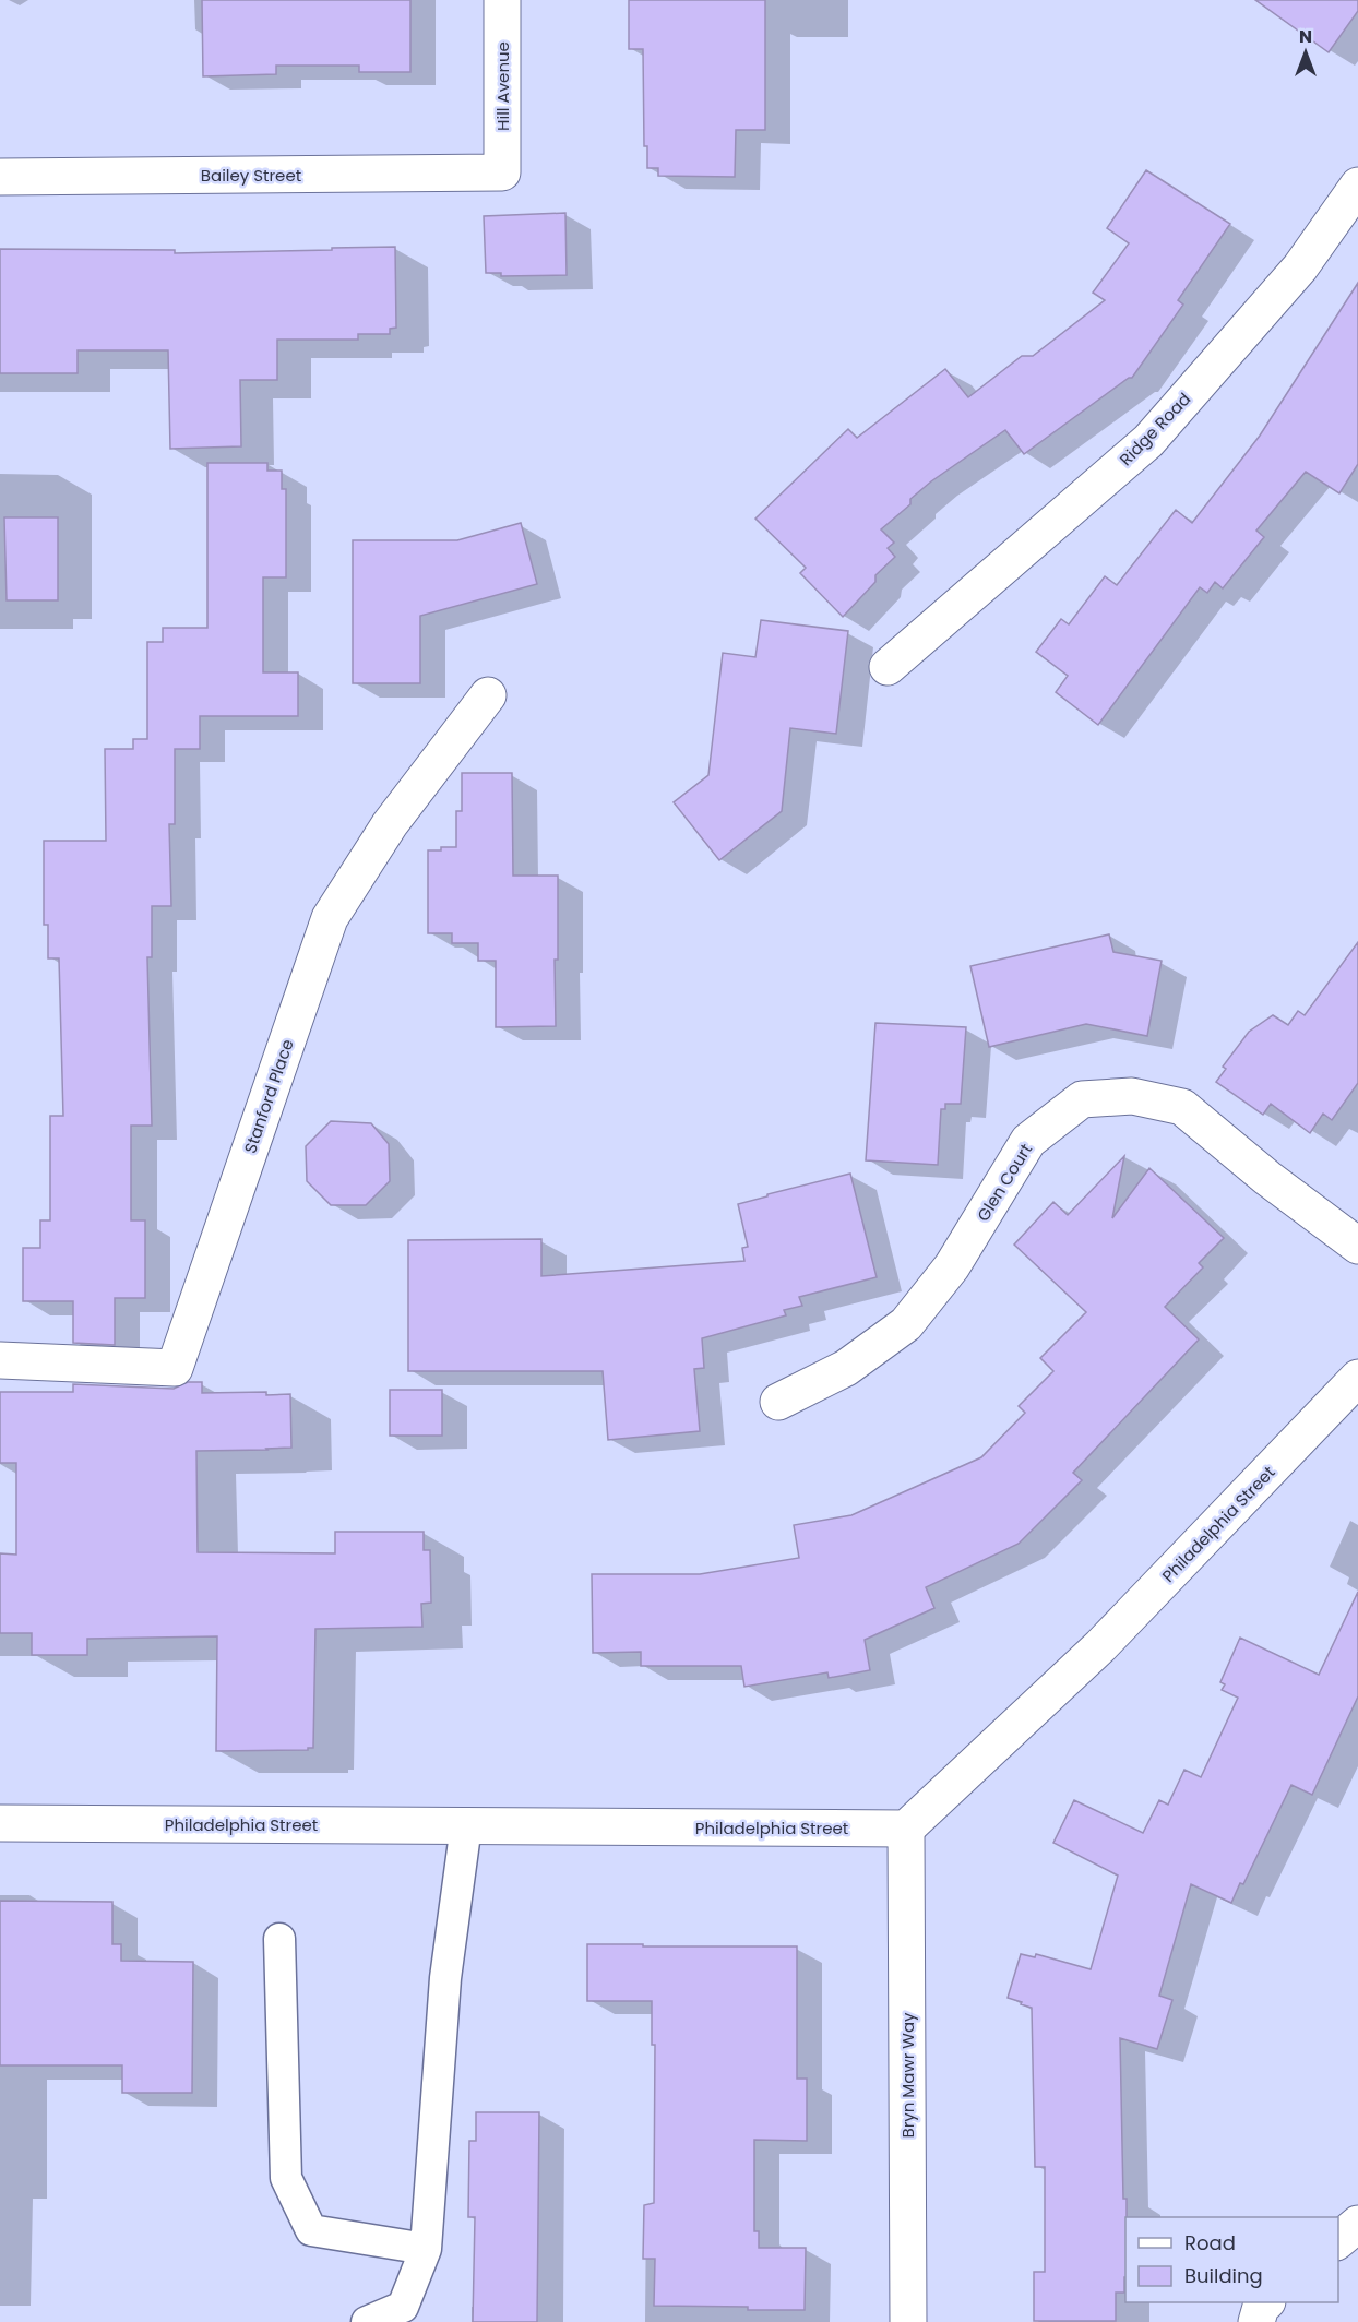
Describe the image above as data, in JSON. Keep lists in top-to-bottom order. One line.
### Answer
{"streets":{"street":["Hill Avenue","Bailey Street","Ridge Road","Stanford Place","Glen Court","Philadelphia Street","Bryn Mawr Way"]},"crossings":[["Hill Avenue","Bailey Street"],["Philadelphia Street","Bryn Mawr Way"]],"legend":["Road","Building"],"north":"top"}
